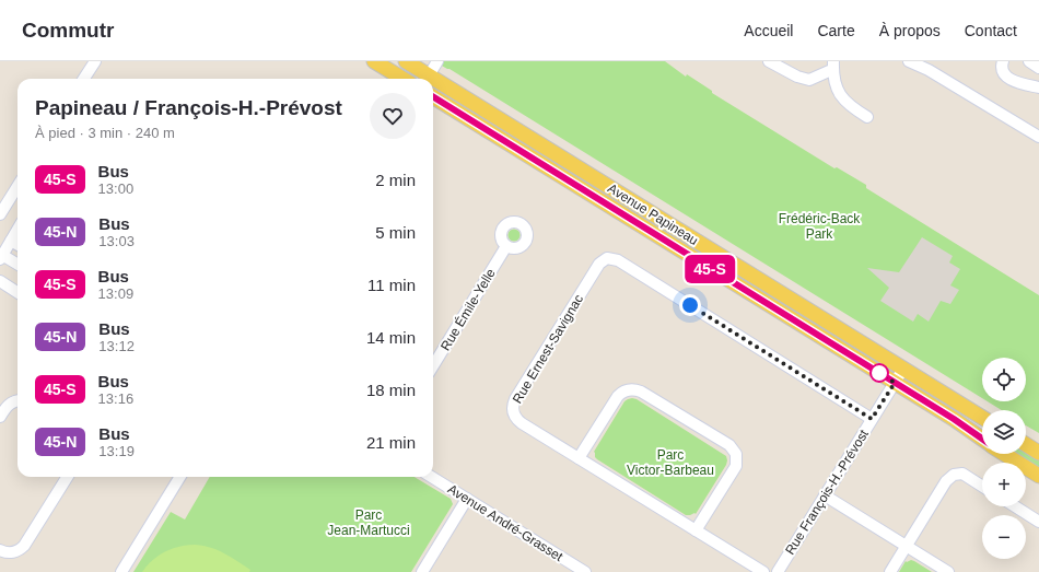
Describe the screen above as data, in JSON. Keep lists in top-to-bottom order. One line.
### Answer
{"streets":{"main road":["Avenue Papineau"],"street":["Rue Émile-Yelle","Rue Ernest-Savignac","Rue François-H.-Prévost","Avenue André-Grasset"]},"crossings":[["Avenue Papineau","Rue François-H.-Prévost"],["Rue Ernest-Savignac","Rue François-H.-Prévost"]],"parks":["Frédéric-Back Park","Parc Victor-Barbeau","Parc Jean-Martucci"],"lines":["bus line 45-S"],"page":{"header":"Commutr","nav":["Accueil","Carte","À propos","Contact"],"on_map":"45-S","heading":["Papineau / François-H.-Prévost","À pied · 3 min · 240 m"],"list":[{"mark":"45-S","name":"Bus","note":"13:00","value":"2 min"},{"mark":"45-N","name":"Bus","note":"13:03","value":"5 min"},{"mark":"45-S","name":"Bus","note":"13:09","value":"11 min"},{"mark":"45-N","name":"Bus","note":"13:12","value":"14 min"},{"mark":"45-S","name":"Bus","note":"13:16","value":"18 min"},{"mark":"45-N","name":"Bus","note":"13:19","value":"21 min"}],"map_buttons":["+","−"]}}
